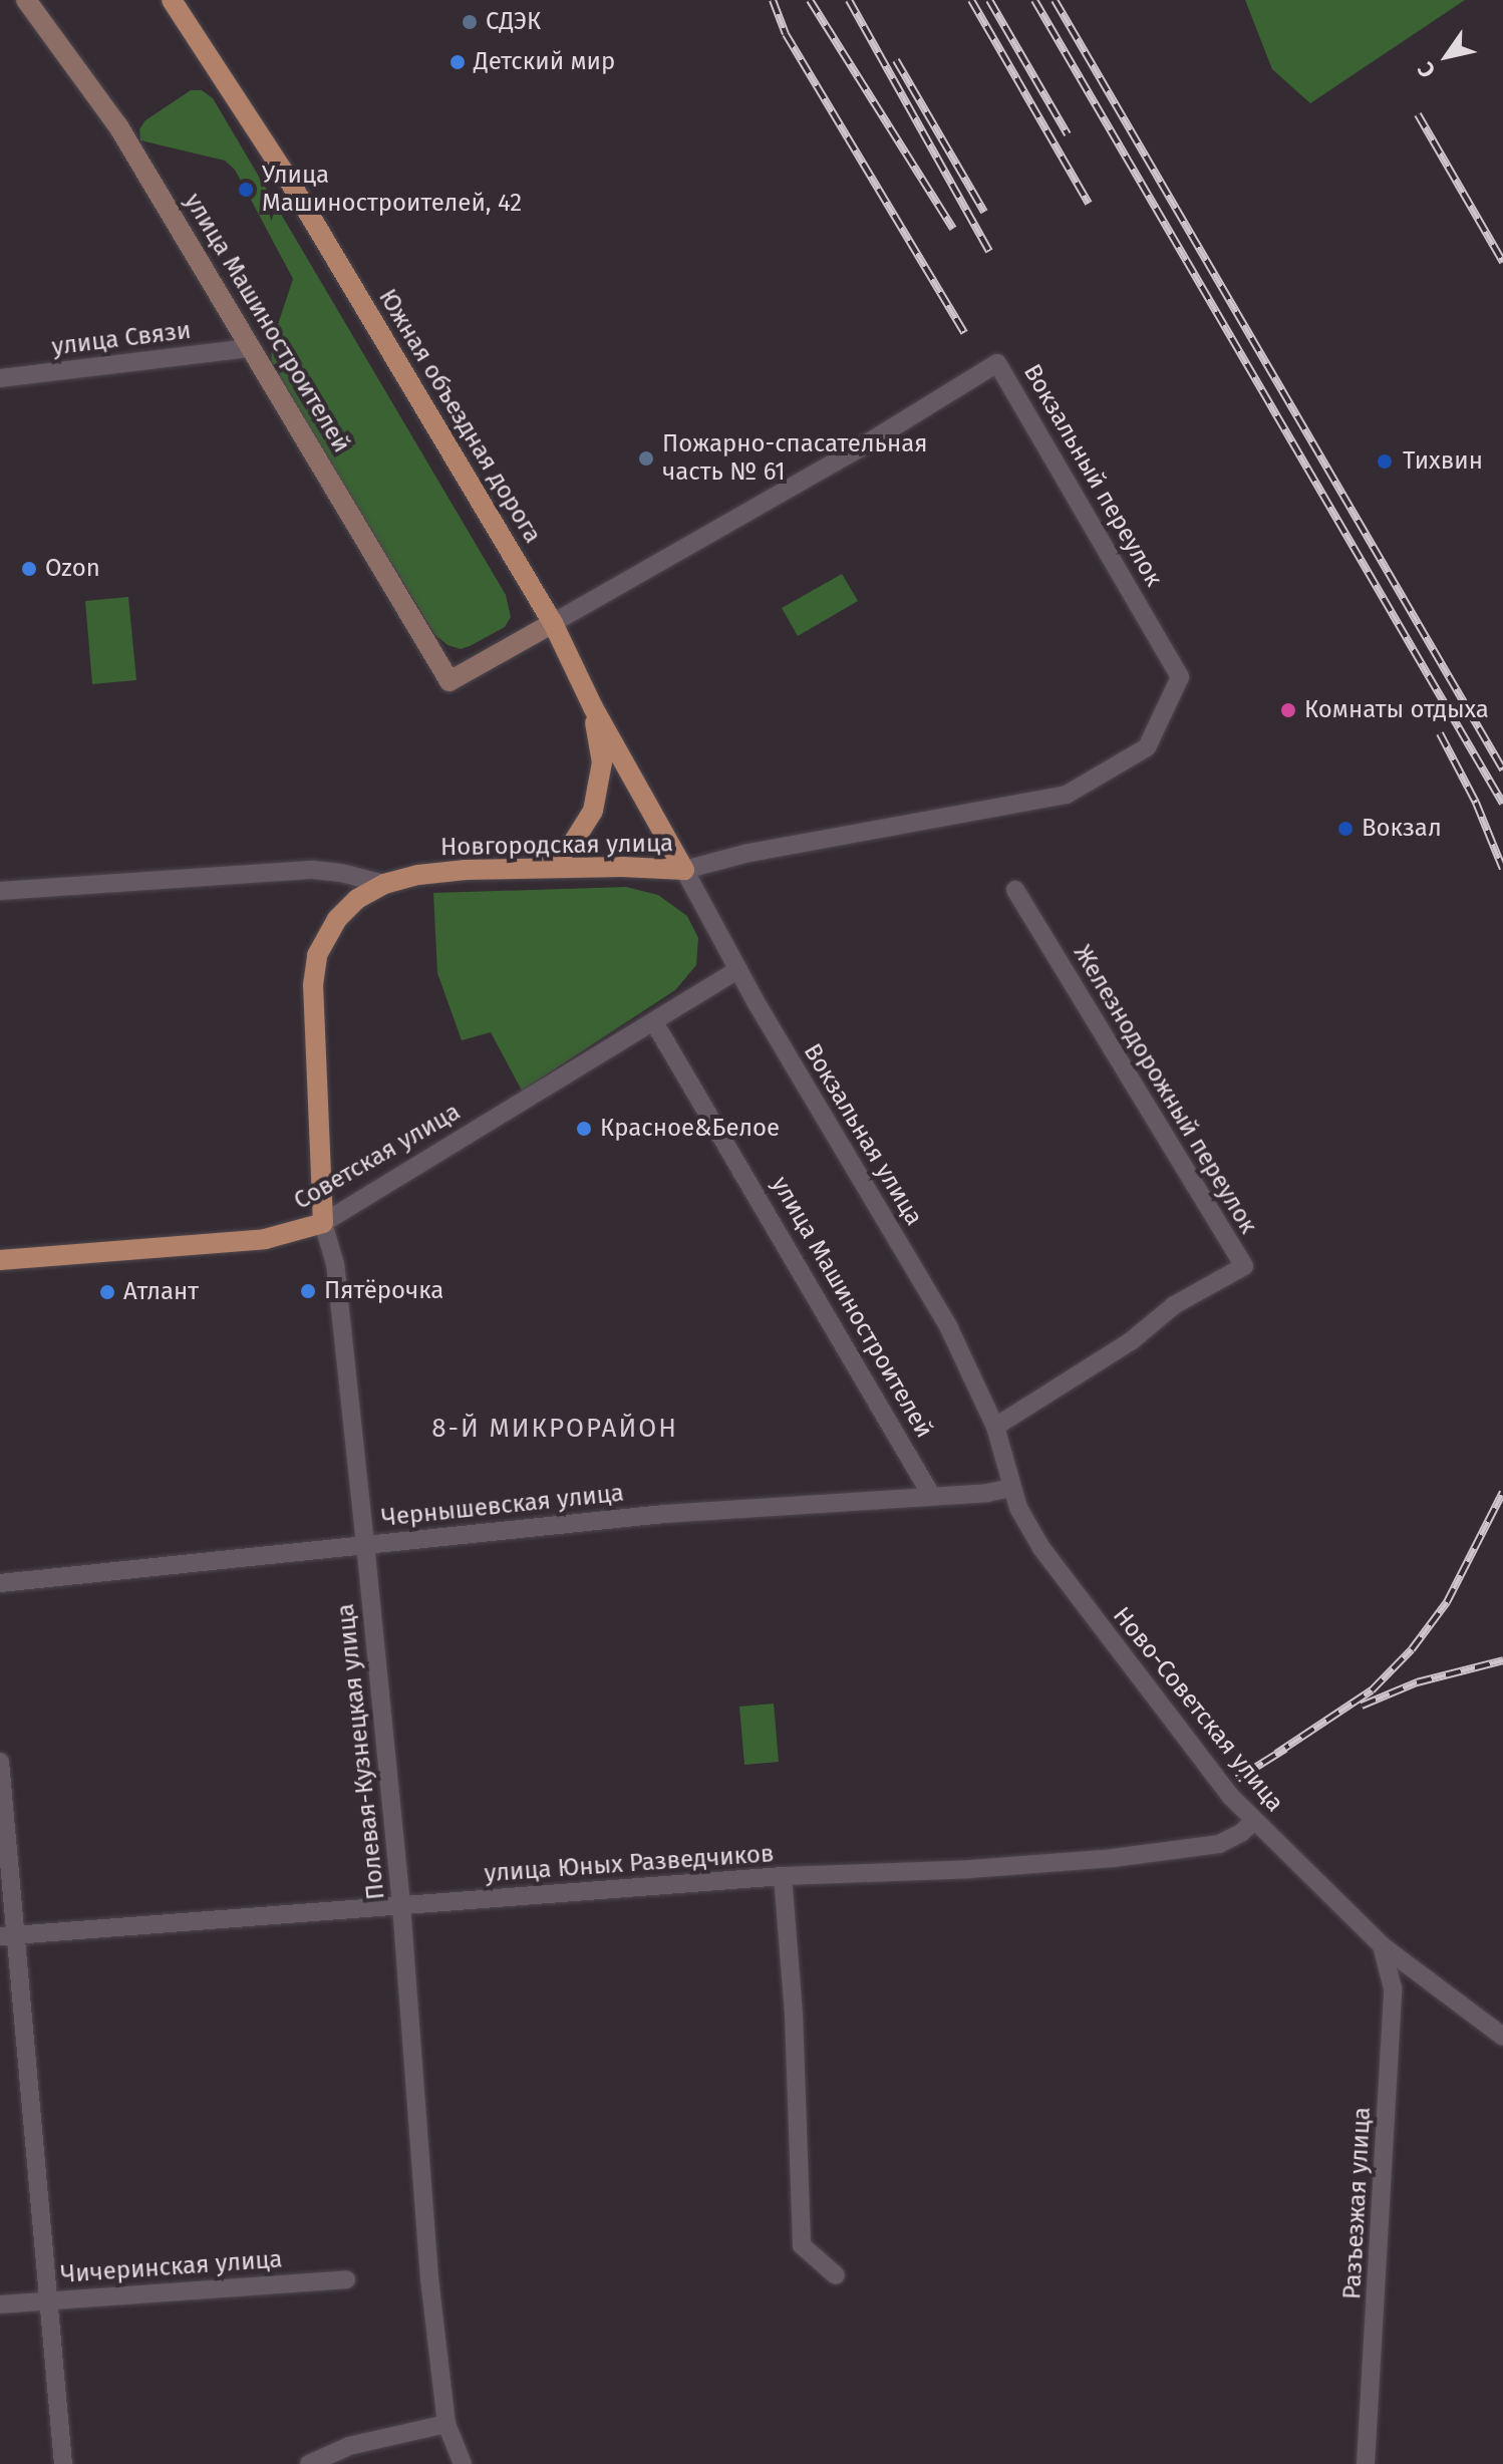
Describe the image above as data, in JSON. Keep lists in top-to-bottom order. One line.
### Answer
{"streets":{"main road":["Южная объездная дорога","Новгородская улица","Советская улица"],"street":["улица Машиностроителей","улица Связи","Вокзальный переулок","Железнодорожный переулок","Вокзальная улица","Чернышевская улица","Ново-Советская улица","Полевая-Кузнецкая улица","улица Юных Разведчиков","Разъезжая улица","Чичеринская улица"]},"crossings":[["улица Машиностроителей","улица Связи"],["улица Машиностроителей","Вокзальный переулок"],["улица Машиностроителей","Советская улица"],["улица Машиностроителей","Чернышевская улица"],["Южная объездная дорога","Вокзальный переулок"],["Южная объездная дорога","Новгородская улица"],["Южная объездная дорога","Вокзальная улица"],["Вокзальный переулок","Новгородская улица"],["Новгородская улица","Вокзальная улица"],["Железнодорожный переулок","Вокзальная улица"],["Железнодорожный переулок","Ново-Советская улица"],["Вокзальная улица","Советская улица"],["Вокзальная улица","Ново-Советская улица"],["Советская улица","Полевая-Кузнецкая улица"],["Чернышевская улица","Ново-Советская улица"],["Чернышевская улица","Полевая-Кузнецкая улица"],["Ново-Советская улица","улица Юных Разведчиков"],["Ново-Советская улица","Разъезжая улица"],["Полевая-Кузнецкая улица","улица Юных Разведчиков"]],"districts":["8-Й МИКРОРАЙОН"],"places":["СДЭК","Детский мир","Улица Машиностроителей, 42","Пожарно-спасательная часть № 61","Тихвин","Ozon","Комнаты отдыха","Вокзал","Красное&Белое","Пятёрочка","Атлант"],"north":"bottom left"}
